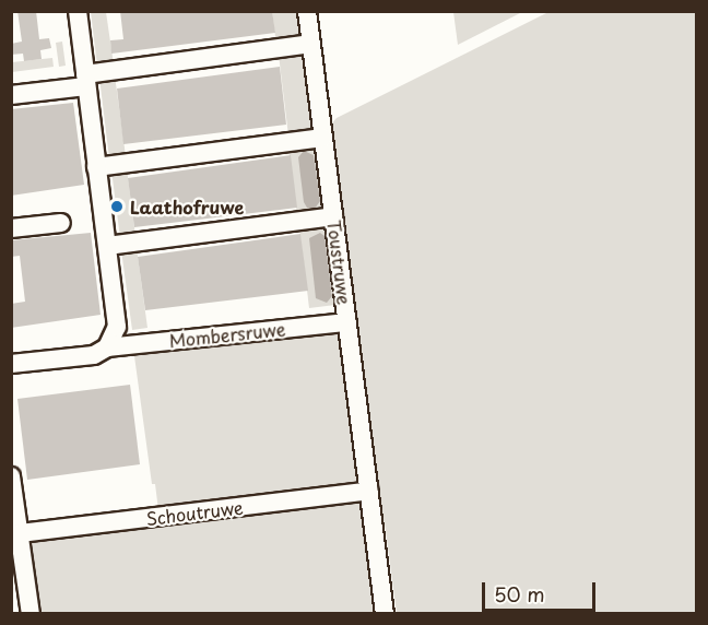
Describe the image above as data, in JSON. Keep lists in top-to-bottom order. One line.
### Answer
{"streets":{"street":["Toustruwe","Mombersruwe","Schoutruwe"]},"crossings":[["Toustruwe","Mombersruwe"],["Toustruwe","Schoutruwe"]],"places":["Laathofruwe"],"scale_bar":"50 m"}
